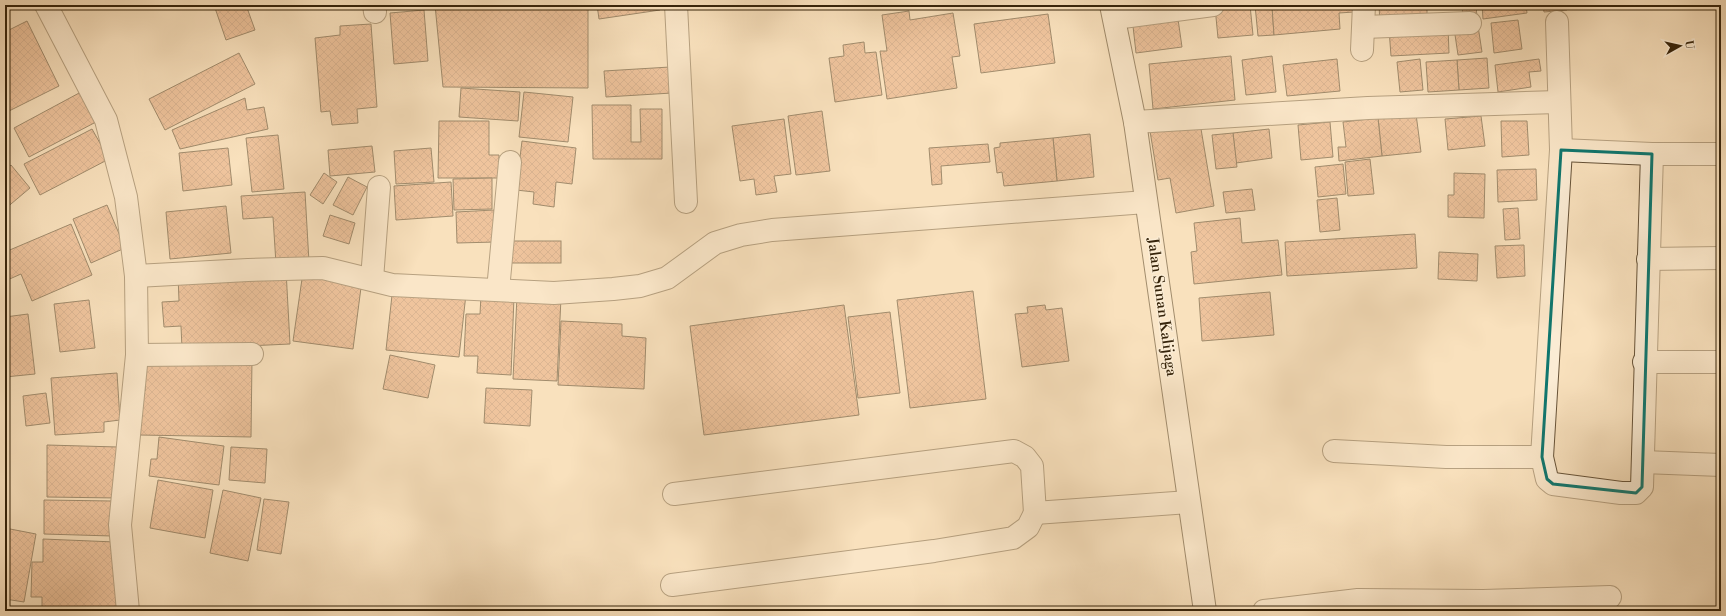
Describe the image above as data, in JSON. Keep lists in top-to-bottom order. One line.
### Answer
{"streets":{"street":["Jalan Sunan Kalijaga"]},"north":"right"}
